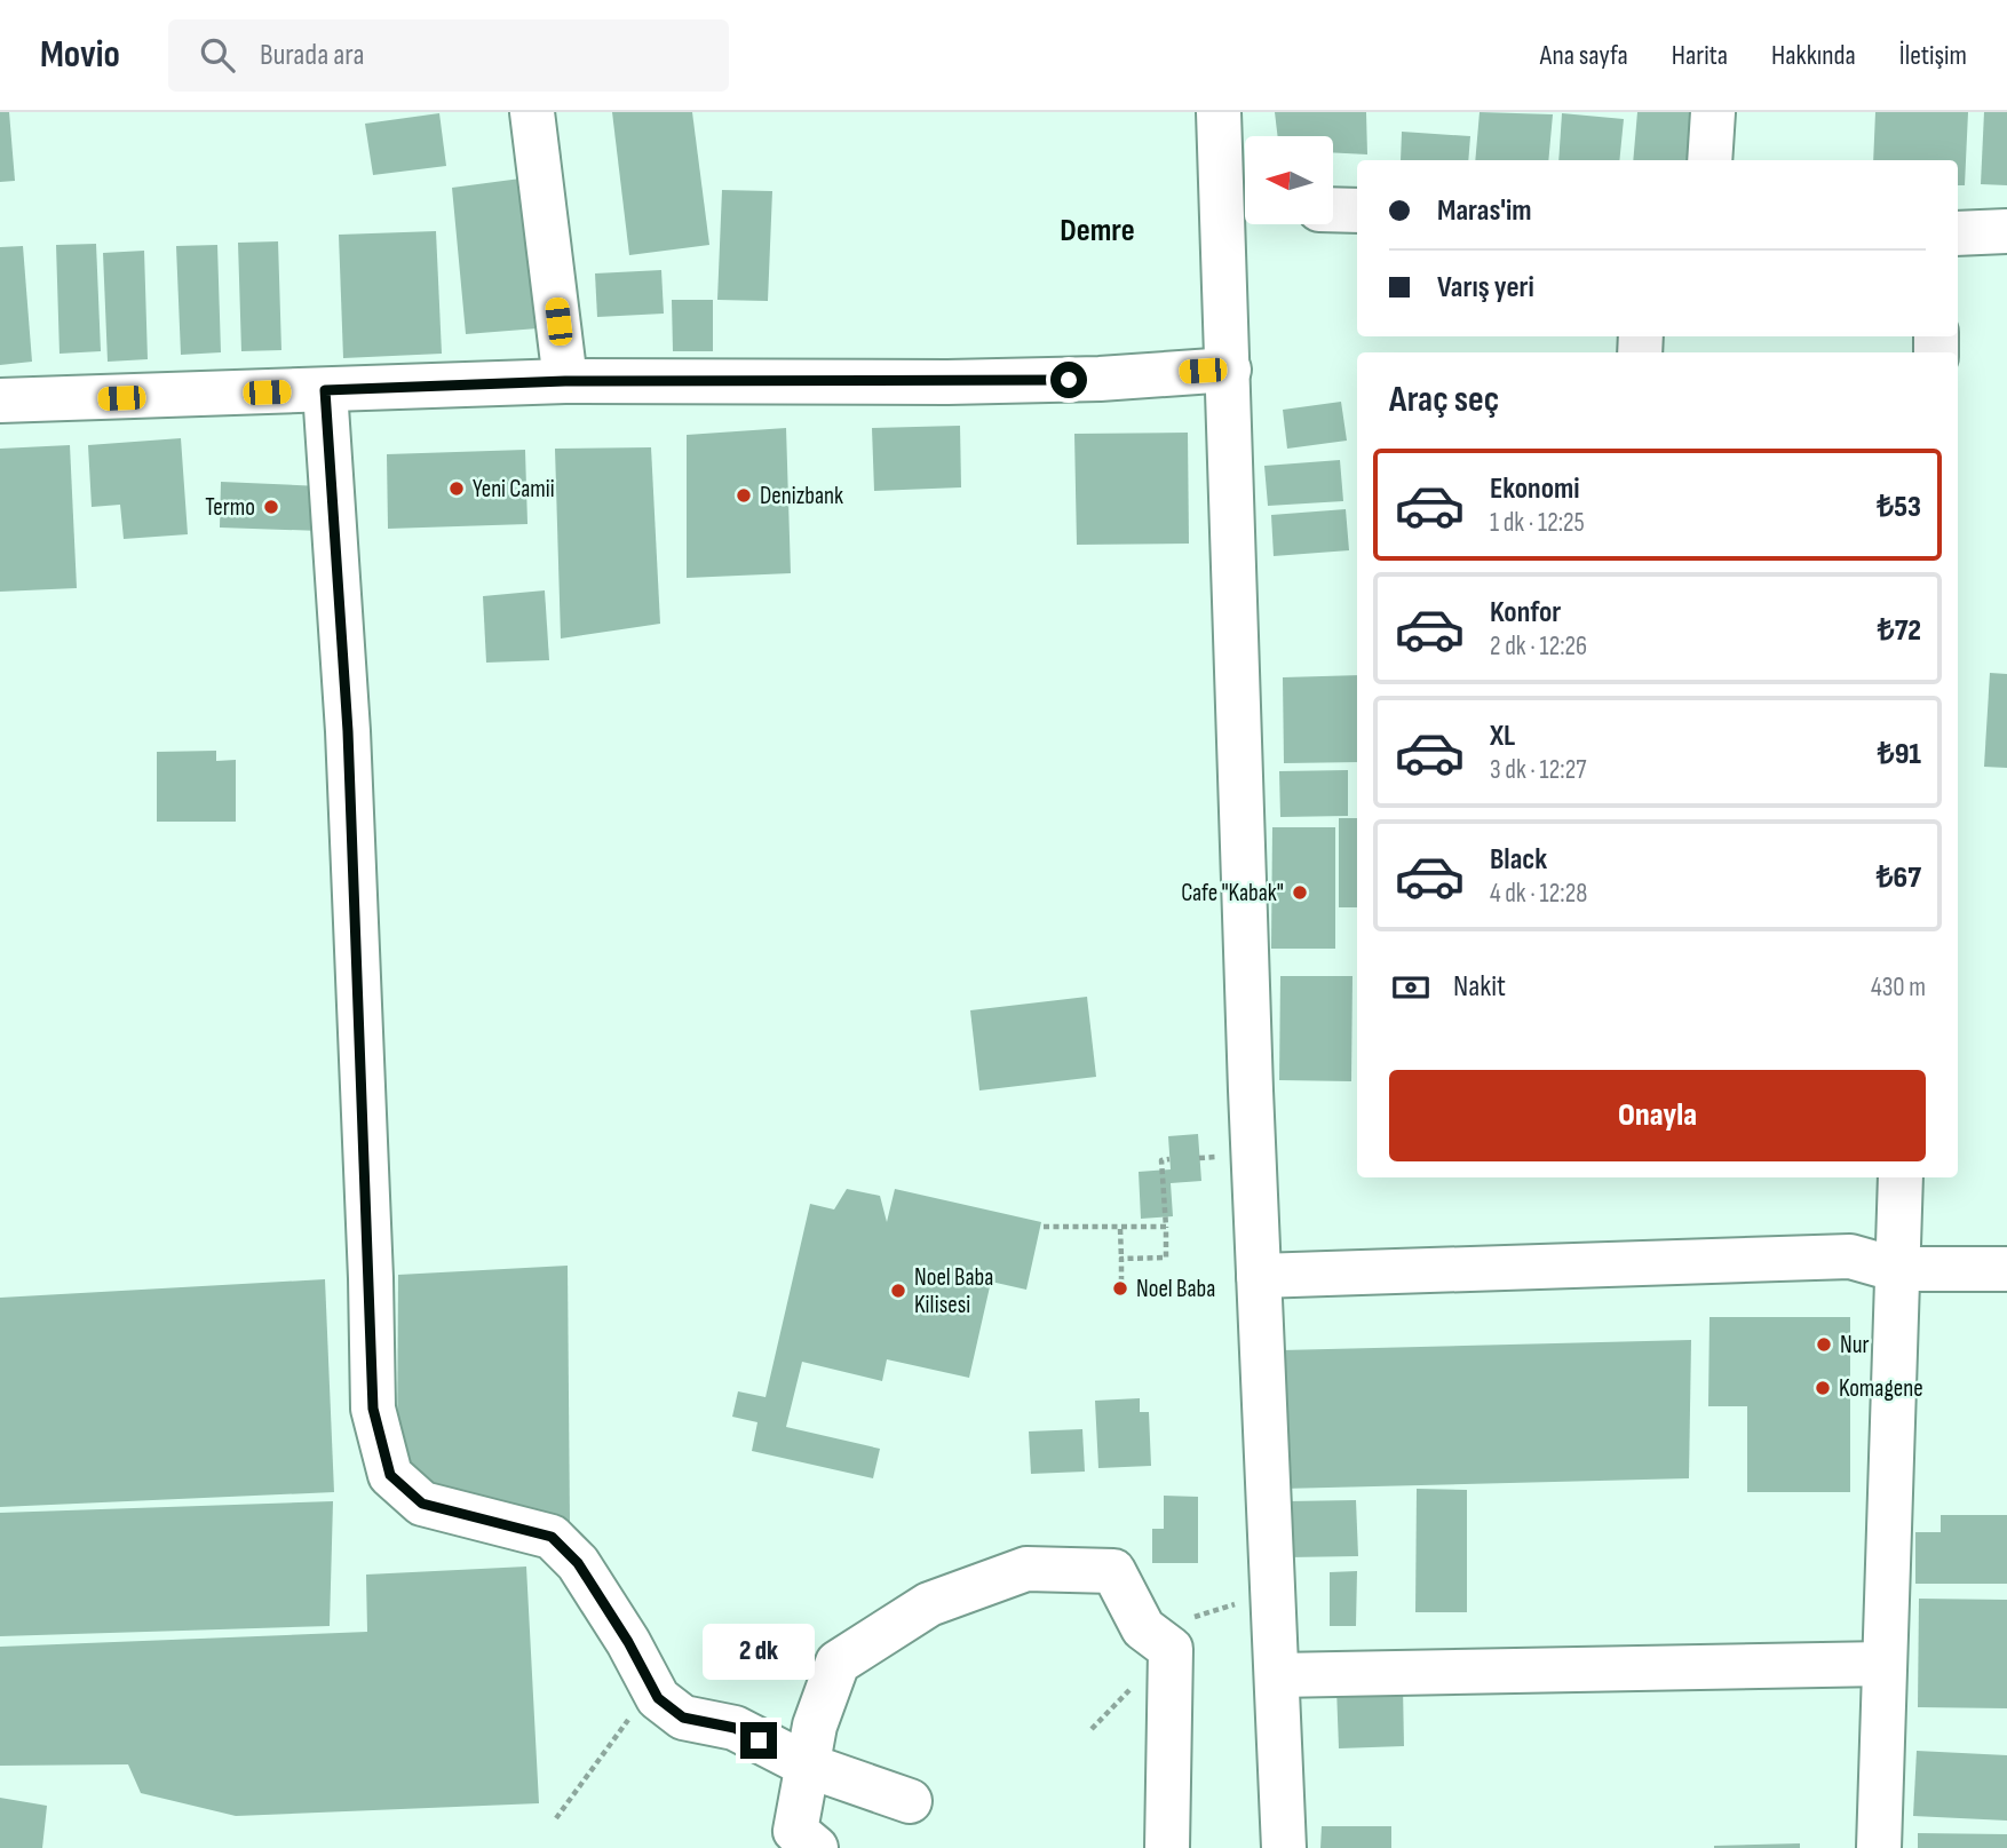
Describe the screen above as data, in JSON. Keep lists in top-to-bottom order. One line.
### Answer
{"districts":["Demre"],"places":["Yeni Camii","Denizbank","Termo","Cafe \"Kabak\"","Noel Baba","Noel Baba Kilisesi","Nur","Komagene"],"north":"left","page":{"header":"Movio","search":"Burada ara","nav":["Ana sayfa","Harita","Hakkında","İletişim"],"banner":["Maras'im","Varış yeri"],"heading":"Araç seç","list":[{"name":"Ekonomi","note":"1 dk · 12:25","value":"₺53"},{"name":"Konfor","note":"2 dk · 12:26","value":"₺72"},{"name":"XL","note":"3 dk · 12:27","value":"₺91"},{"name":"Black","note":"4 dk · 12:28","value":"₺67"}],"pay":["Nakit","430 m"],"buttons":"Onayla","bubble":"2 dk"}}
